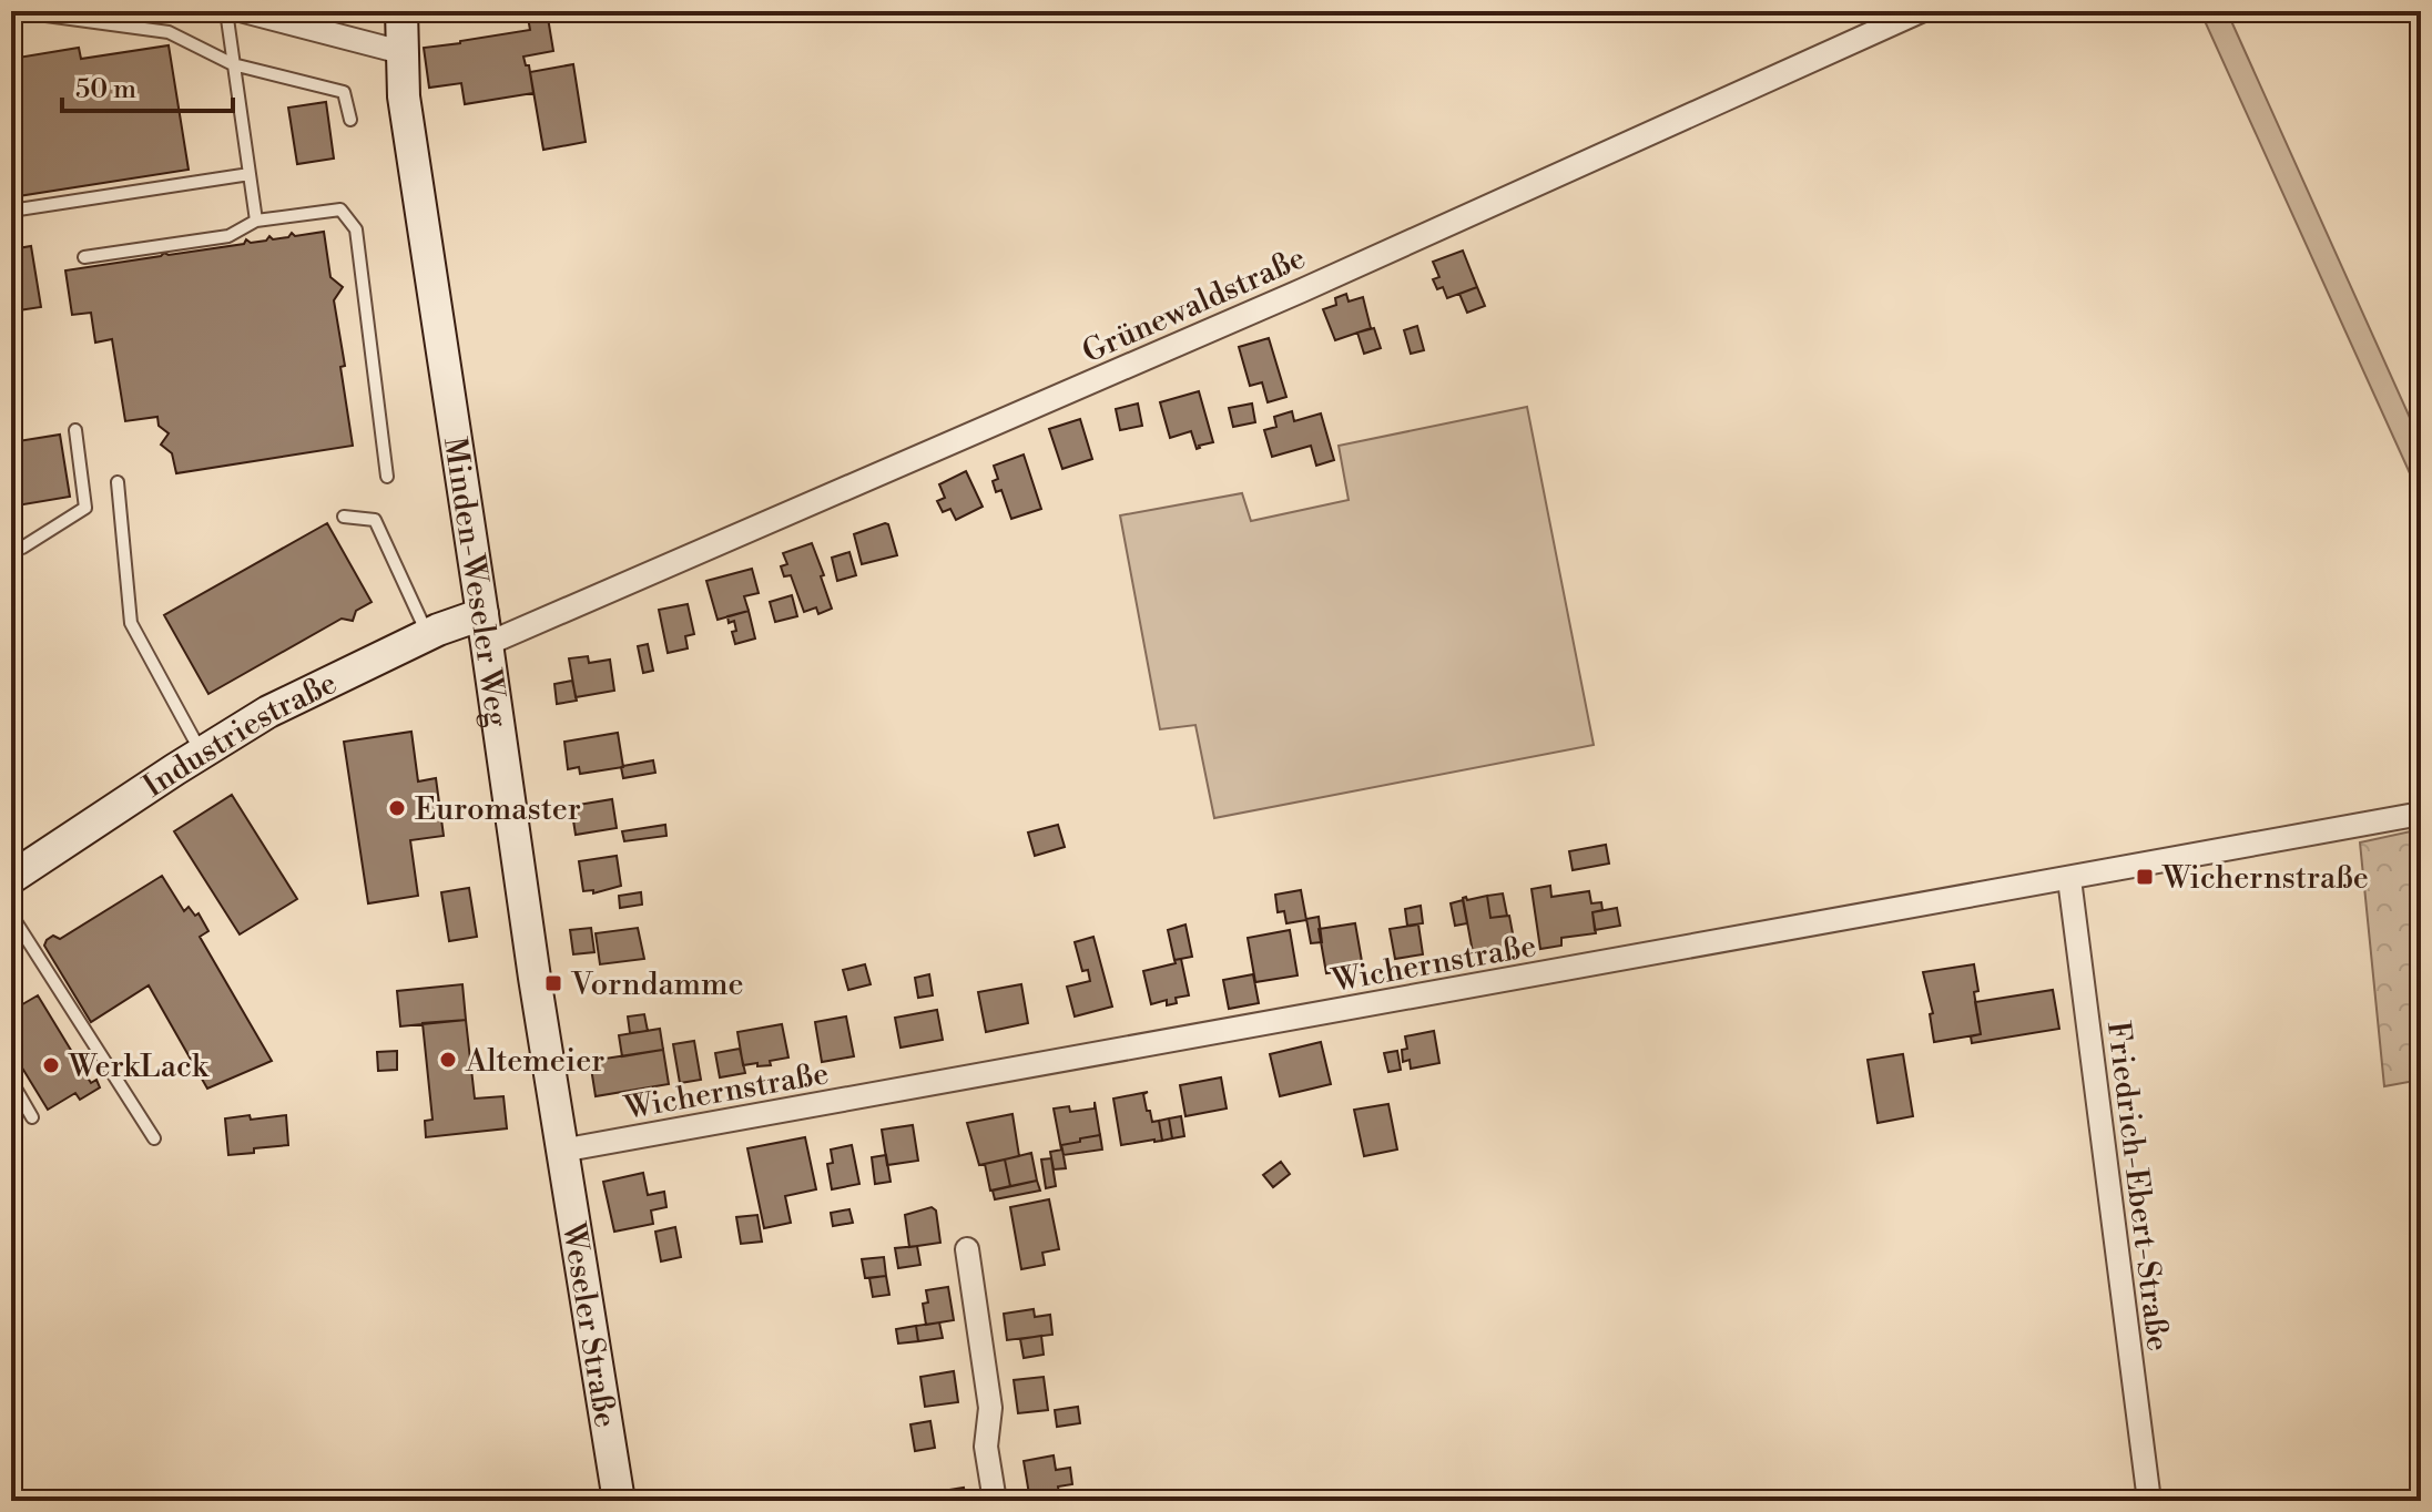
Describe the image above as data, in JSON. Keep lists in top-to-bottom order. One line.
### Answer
{"streets":{"street":["Grünewaldstraße","Minden-Weseler Weg","Industriestraße","Wichernstraße","Friedrich-Ebert-Straße","Weseler Straße"]},"crossings":[["Grünewaldstraße","Minden-Weseler Weg"],["Grünewaldstraße","Industriestraße"],["Minden-Weseler Weg","Industriestraße"],["Minden-Weseler Weg","Wichernstraße"],["Minden-Weseler Weg","Weseler Straße"],["Wichernstraße","Friedrich-Ebert-Straße"],["Wichernstraße","Weseler Straße"]],"places":{"other":["Euromaster","Altemeier","WerkLack"],"transit":["Wichernstraße","Vorndamme"]},"scale_bar":"50 m"}
